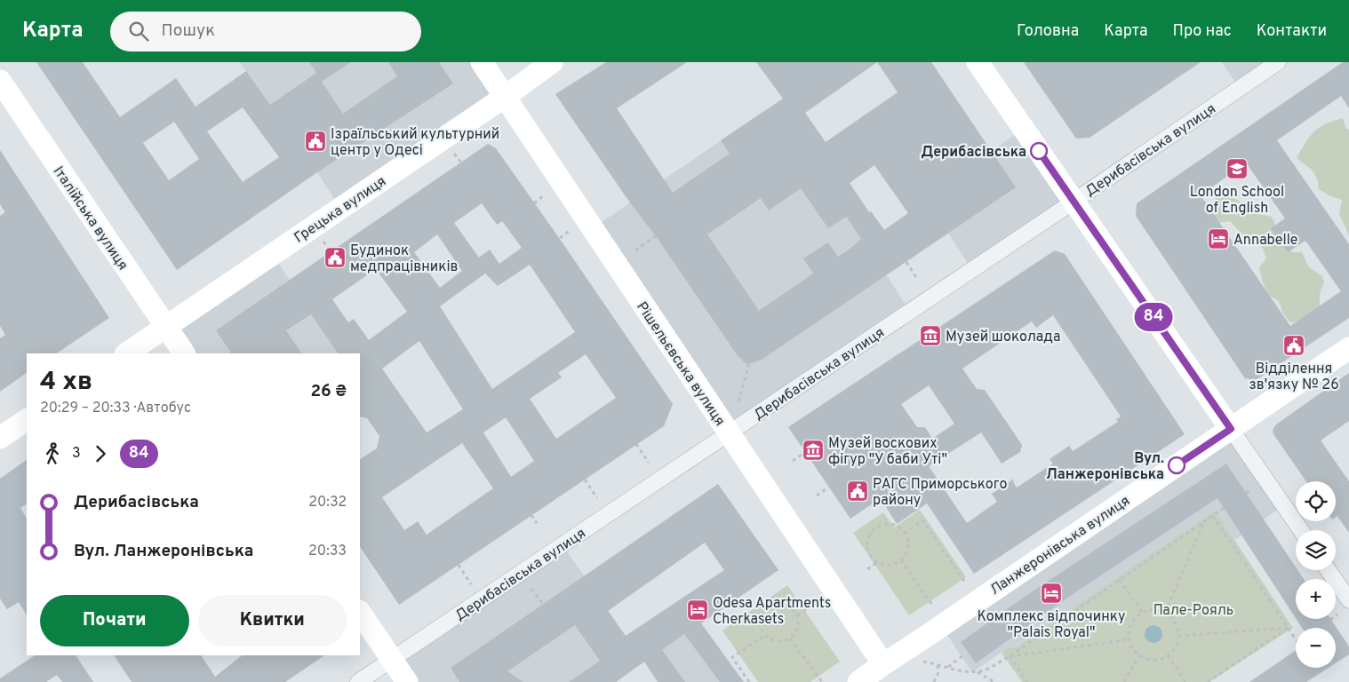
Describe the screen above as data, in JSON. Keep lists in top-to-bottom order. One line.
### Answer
{"streets":{"street":["Дерибасівська вулиця","Грецька вулиця","Італійська вулиця","Рішельєвська вулиця","Ланжеронівська вулиця"]},"crossings":[["Дерибасівська вулиця","Рішельєвська вулиця"],["Грецька вулиця","Італійська вулиця"],["Грецька вулиця","Рішельєвська вулиця"],["Рішельєвська вулиця","Ланжеронівська вулиця"]],"parks":["Пале-Рояль"],"places":{"public building":["Ізраїльський культурний центр у Одесі","Будинок медпрацівників","Відділення зв'язку № 26","РАГС Приморського району"],"other":["Дерибасівська","Вул. Ланжеронівська"],"school or university":["London School of English"],"hotel":["Annabelle","Комплекс відпочинку \"Palais Royal\"","Odesa Apartments Cherkasets"],"museum":["Музей шоколада","Музей воскових фігур \"У баби Уті\""]},"lines":["bus line 84"],"page":{"header":"Карта","search":"Пошук","nav":["Головна","Карта","Про нас","Контакти"],"on_map":"84","heading":["4 хв","20:29 – 20:33 · Автобус","26 ₴"],"legs":["3","84"],"list":[{"name":"Дерибасівська","value":"20:32"},{"name":"Вул. Ланжеронівська","value":"20:33"}],"map_buttons":["+","−"],"buttons":["Почати","Квитки"]}}
